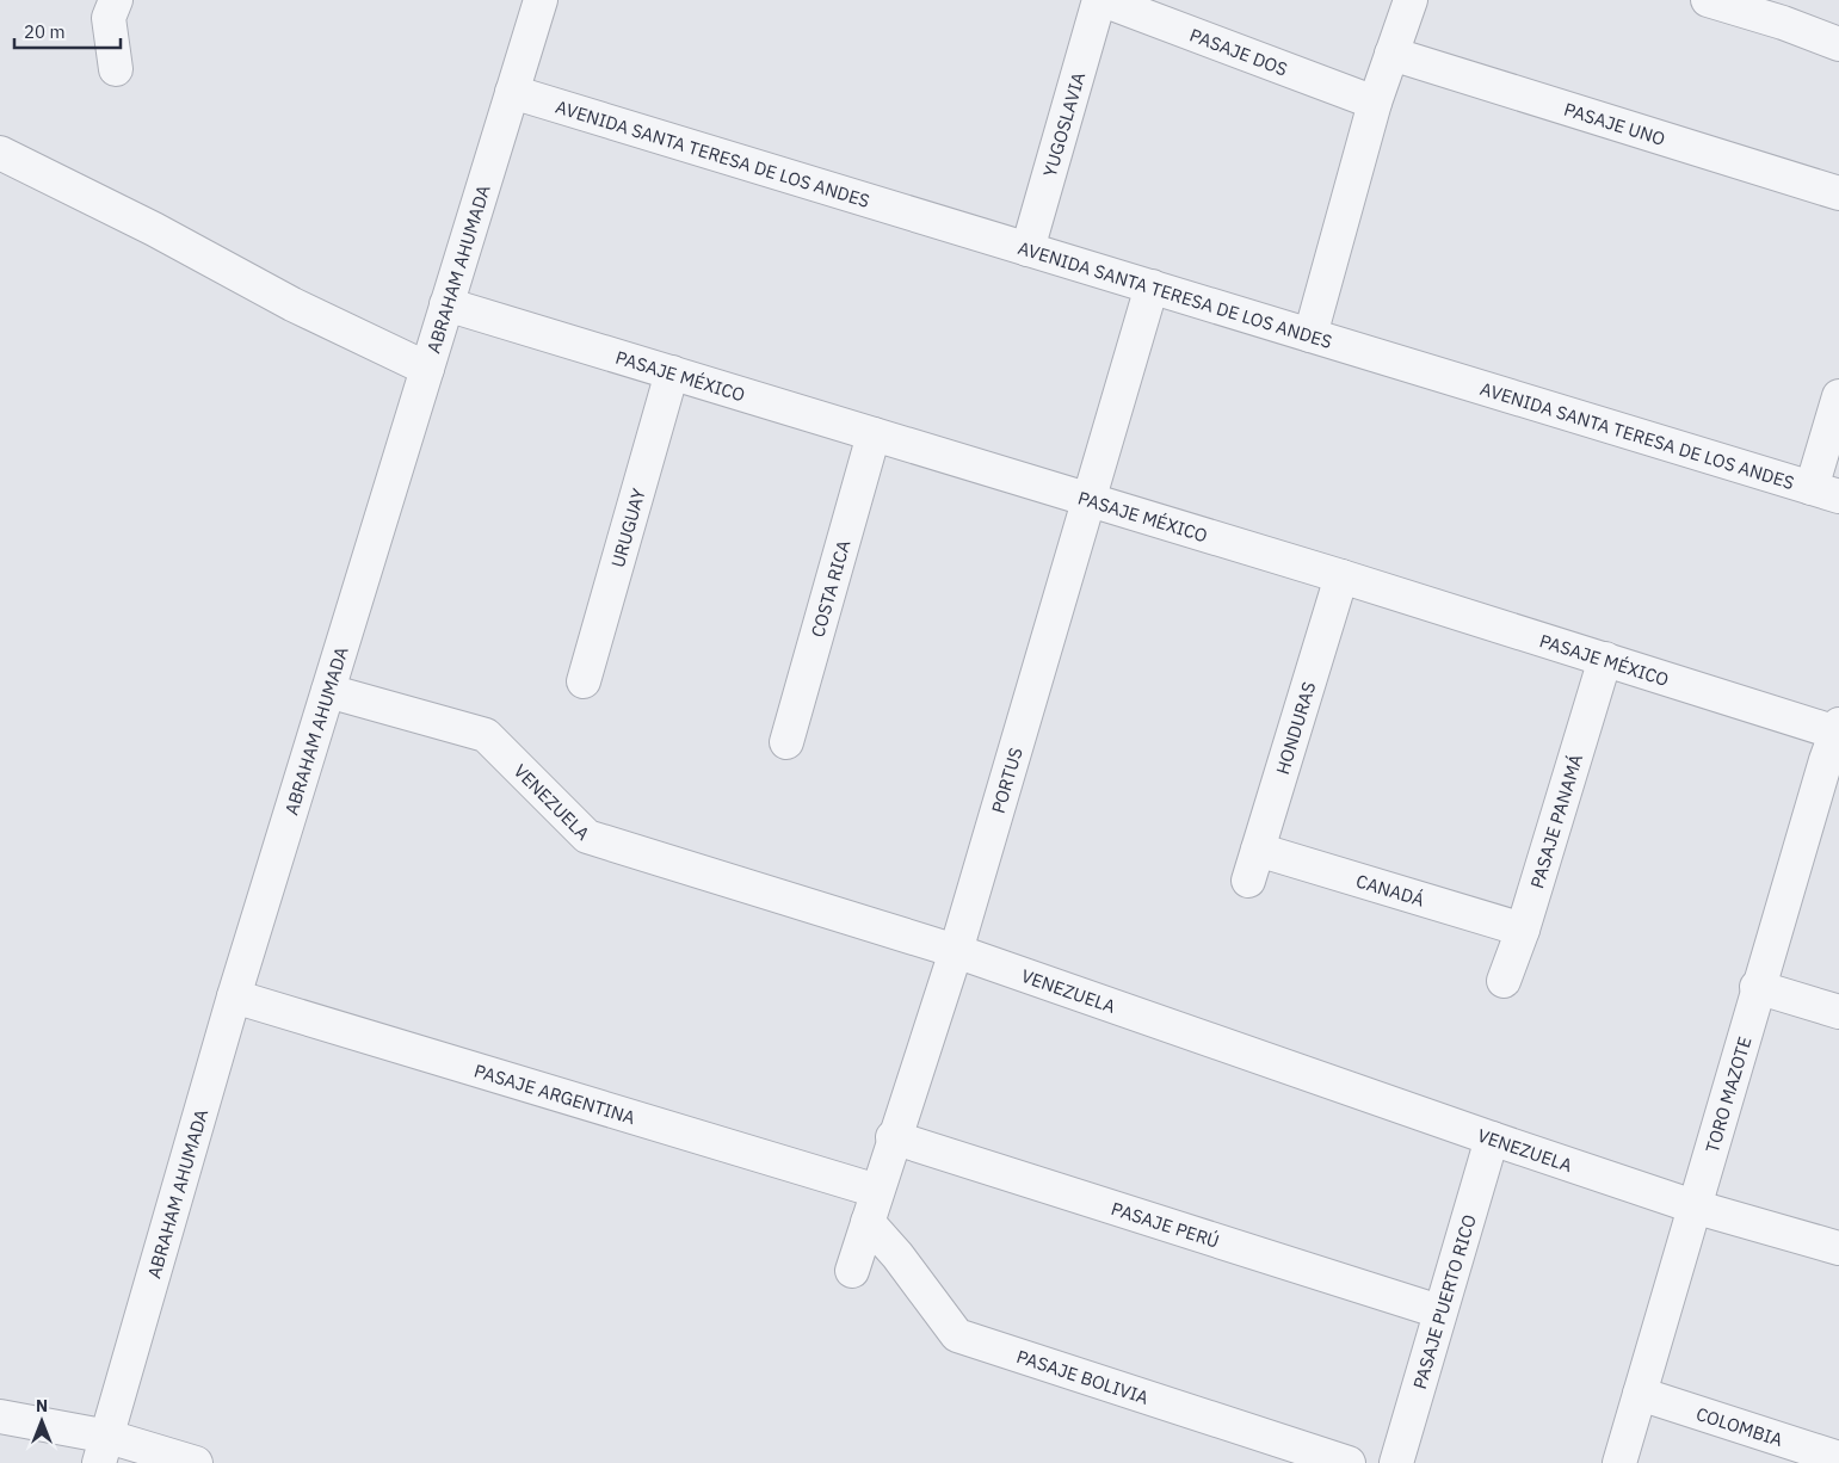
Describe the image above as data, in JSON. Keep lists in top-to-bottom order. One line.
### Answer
{"streets":{"street":["PASAJE DOS","YUGOSLAVIA","PASAJE UNO","AVENIDA SANTA TERESA DE LOS ANDES","ABRAHAM AHUMADA","PASAJE MÉXICO","URUGUAY","COSTA RICA","HONDURAS","PORTUS","VENEZUELA","PASAJE PANAMÁ","CANADÁ","PASAJE ARGENTINA","TORO MAZOTE","PASAJE PERÚ","PASAJE PUERTO RICO","PASAJE BOLIVIA","COLOMBIA"]},"crossings":[["PASAJE DOS","YUGOSLAVIA"],["YUGOSLAVIA","AVENIDA SANTA TERESA DE LOS ANDES"],["AVENIDA SANTA TERESA DE LOS ANDES","ABRAHAM AHUMADA"],["AVENIDA SANTA TERESA DE LOS ANDES","PORTUS"],["ABRAHAM AHUMADA","PASAJE MÉXICO"],["ABRAHAM AHUMADA","VENEZUELA"],["ABRAHAM AHUMADA","PASAJE ARGENTINA"],["PASAJE MÉXICO","URUGUAY"],["PASAJE MÉXICO","COSTA RICA"],["PASAJE MÉXICO","HONDURAS"],["PASAJE MÉXICO","PORTUS"],["PASAJE MÉXICO","PASAJE PANAMÁ"],["PASAJE MÉXICO","TORO MAZOTE"],["HONDURAS","CANADÁ"],["PORTUS","VENEZUELA"],["PORTUS","PASAJE ARGENTINA"],["PORTUS","PASAJE PERÚ"],["PORTUS","PASAJE BOLIVIA"],["VENEZUELA","TORO MAZOTE"],["VENEZUELA","PASAJE PUERTO RICO"],["PASAJE PANAMÁ","CANADÁ"],["TORO MAZOTE","COLOMBIA"],["PASAJE PERÚ","PASAJE PUERTO RICO"]],"scale_bar":"20 m","north":"top"}
